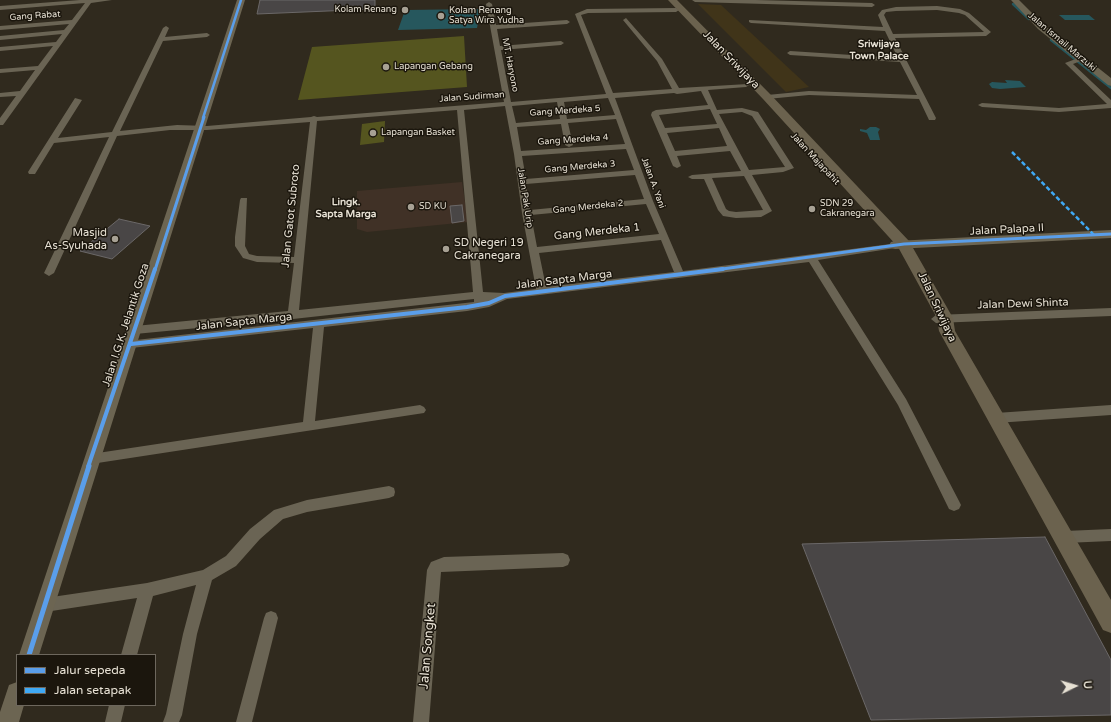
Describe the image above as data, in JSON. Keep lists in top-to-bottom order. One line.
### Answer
{"streets":{"main road":["Jalan Sriwijaya","Jalan Majapahit"],"street":["Gang Rabat","Jalan Ismail Marzuki","MT. Haryono","Jalan Sudirman","Gang Merdeka 5","Gang Merdeka 4","Gang Merdeka 3","Jalan A. Yani","Jalan Pak Urip","Gang Merdeka 2","Jalan Gatot Subroto","Jalan Palapa II","Gang Merdeka 1","Jalan Sapta Marga","Jalan Dewi Shinta","Jalan I.G.K. Jelantik Goza","Jalan Songket"]},"crossings":[["Jalan Sriwijaya","Jalan Majapahit"],["Jalan Sriwijaya","Jalan Palapa II"],["Jalan Sriwijaya","Jalan Sapta Marga"],["Jalan Sriwijaya","Jalan Dewi Shinta"],["MT. Haryono","Jalan Sudirman"],["MT. Haryono","Jalan Pak Urip"],["Jalan Sudirman","Jalan Majapahit"],["Jalan Sudirman","Jalan A. Yani"],["Jalan Sudirman","Jalan Pak Urip"],["Jalan Sudirman","Jalan Gatot Subroto"],["Jalan Sudirman","Jalan I.G.K. Jelantik Goza"],["Gang Merdeka 5","Jalan A. Yani"],["Gang Merdeka 5","Jalan Pak Urip"],["Gang Merdeka 4","Jalan A. Yani"],["Gang Merdeka 4","Jalan Pak Urip"],["Jalan Majapahit","Jalan A. Yani"],["Jalan Majapahit","Jalan Palapa II"],["Jalan Majapahit","Jalan Sapta Marga"],["Jalan Majapahit","Jalan Dewi Shinta"],["Gang Merdeka 3","Jalan A. Yani"],["Gang Merdeka 3","Jalan Pak Urip"],["Jalan A. Yani","Gang Merdeka 2"],["Jalan A. Yani","Gang Merdeka 1"],["Jalan A. Yani","Jalan Sapta Marga"],["Jalan Pak Urip","Gang Merdeka 2"],["Jalan Pak Urip","Gang Merdeka 1"],["Jalan Pak Urip","Jalan Sapta Marga"],["Jalan Palapa II","Jalan Sapta Marga"],["Jalan Sapta Marga","Jalan I.G.K. Jelantik Goza"]],"districts":["Sriwijaya Town Palace","Lingk. Sapta Marga"],"places":["Kolam Renang","Kolam Renang Satya Wira Yudha","Lapangan Gebang","Lapangan Basket","SD KU","SDN 29 Cakranegara","Masjid As-Syuhada","SD Negeri 19 Cakranegara"],"legend":["Jalur sepeda","Jalan setapak"],"north":"right"}
